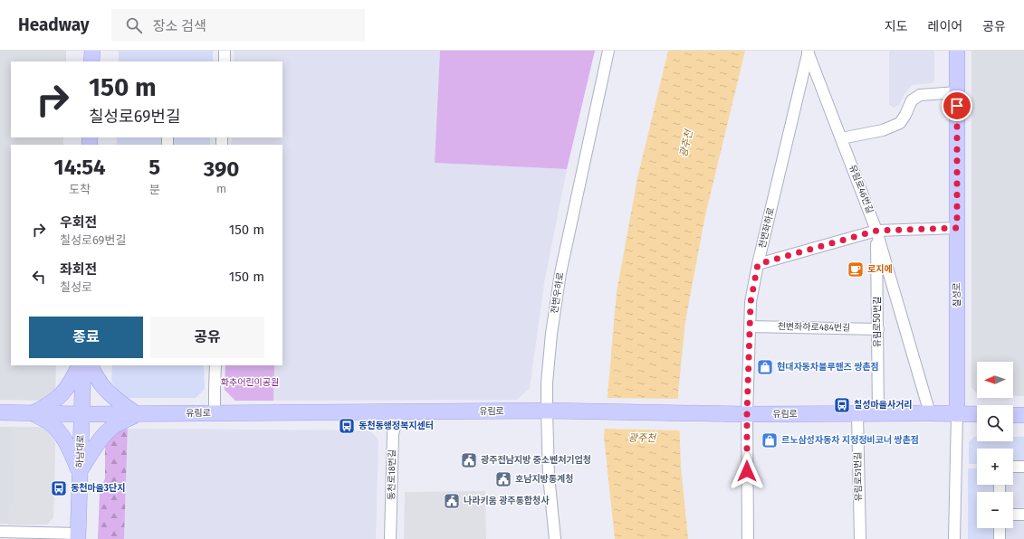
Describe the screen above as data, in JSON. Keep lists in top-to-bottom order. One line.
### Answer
{"streets":{"street":["유림로46번길","천변좌하로","천변우하로","칠성로","유림로50번길","천변좌하로484번길","유림로","하남대로","동천로18번길","유림로51번길"]},"crossings":[["유림로46번길","천변좌하로"],["유림로46번길","유림로50번길"],["유림로46번길","유림로"],["천변좌하로","천변좌하로484번길"],["천변좌하로","유림로"],["천변우하로","유림로"],["칠성로","유림로"],["유림로50번길","천변좌하로484번길"],["유림로50번길","유림로"],["유림로","하남대로"],["유림로","동천로18번길"],["유림로","유림로51번길"]],"water":["광주천"],"parks":["화추어린이공원"],"places":{"cafe":["로지에"],"shop":["현대자동차블루핸즈 쌍촌점","르노삼성자동차 지정정비코너 쌍촌점"],"bus stop":["칠성마을사거리","동천동행정복지센터","동천마을3단지"],"public building":["광주전남지방 중소벤처기업청","호남지방통계청","나라키움 광주통합청사"]},"north":"left","page":{"header":"Headway","search":"장소 검색","nav":["지도","레이어","공유"],"turn":["150 m","칠성로69번길"],"eta":["14:54","도착","5","분","390","m"],"list":[{"name":"우회전","note":"칠성로69번길","value":"150 m"},{"name":"좌회전","note":"칠성로","value":"150 m"}],"buttons":["종료","공유"],"map_buttons":["+","−"]}}
